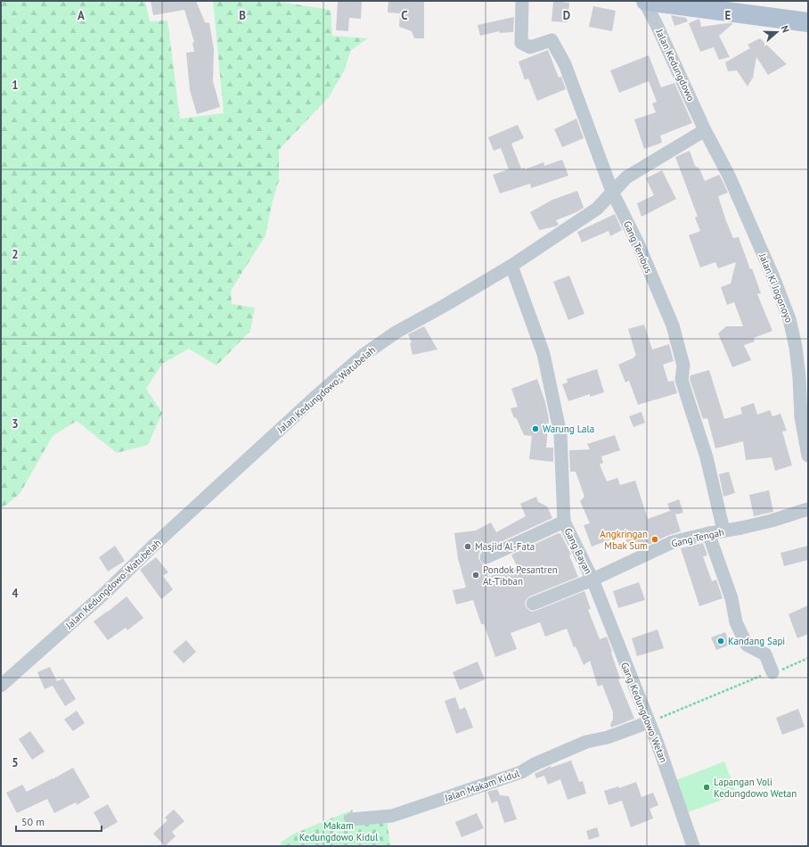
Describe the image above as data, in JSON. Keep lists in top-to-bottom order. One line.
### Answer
{"streets":{"street":["Jalan Kedungdowo","Gang Tembus","Jalan Ki Jogonoyo","Jalan Kedungdowo-Watubelah","Gang Tengah","Gang Bayan","Gang Kedungdowo Wetan","Jalan Makam Kidul"]},"crossings":[["Jalan Kedungdowo","Jalan Ki Jogonoyo"],["Jalan Kedungdowo","Jalan Kedungdowo-Watubelah"],["Gang Tembus","Jalan Kedungdowo-Watubelah"],["Gang Tembus","Gang Tengah"],["Jalan Ki Jogonoyo","Jalan Kedungdowo-Watubelah"],["Gang Tengah","Gang Bayan"],["Gang Tengah","Gang Kedungdowo Wetan"],["Gang Bayan","Gang Kedungdowo Wetan"],["Gang Kedungdowo Wetan","Jalan Makam Kidul"]],"parks":["Makam Kedungdowo Kidul"],"places":["Warung Lala","Angkringan Mbak Sum","Masjid Al-Fata","Pondok Pesantren At-Tibban","Kandang Sapi","Lapangan Voli Kedungdowo Wetan"],"scale_bar":"50 m","north":"right","grid":{"columns":["A","B","C","D","E"],"rows":["1","2","3","4","5"]}}
